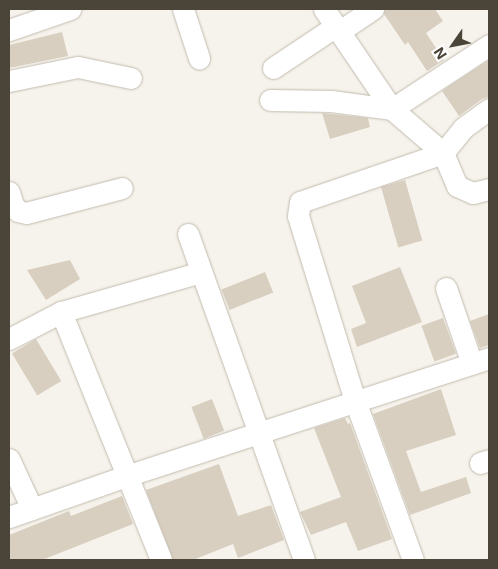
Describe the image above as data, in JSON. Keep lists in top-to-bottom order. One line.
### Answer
{"north":"bottom left"}
